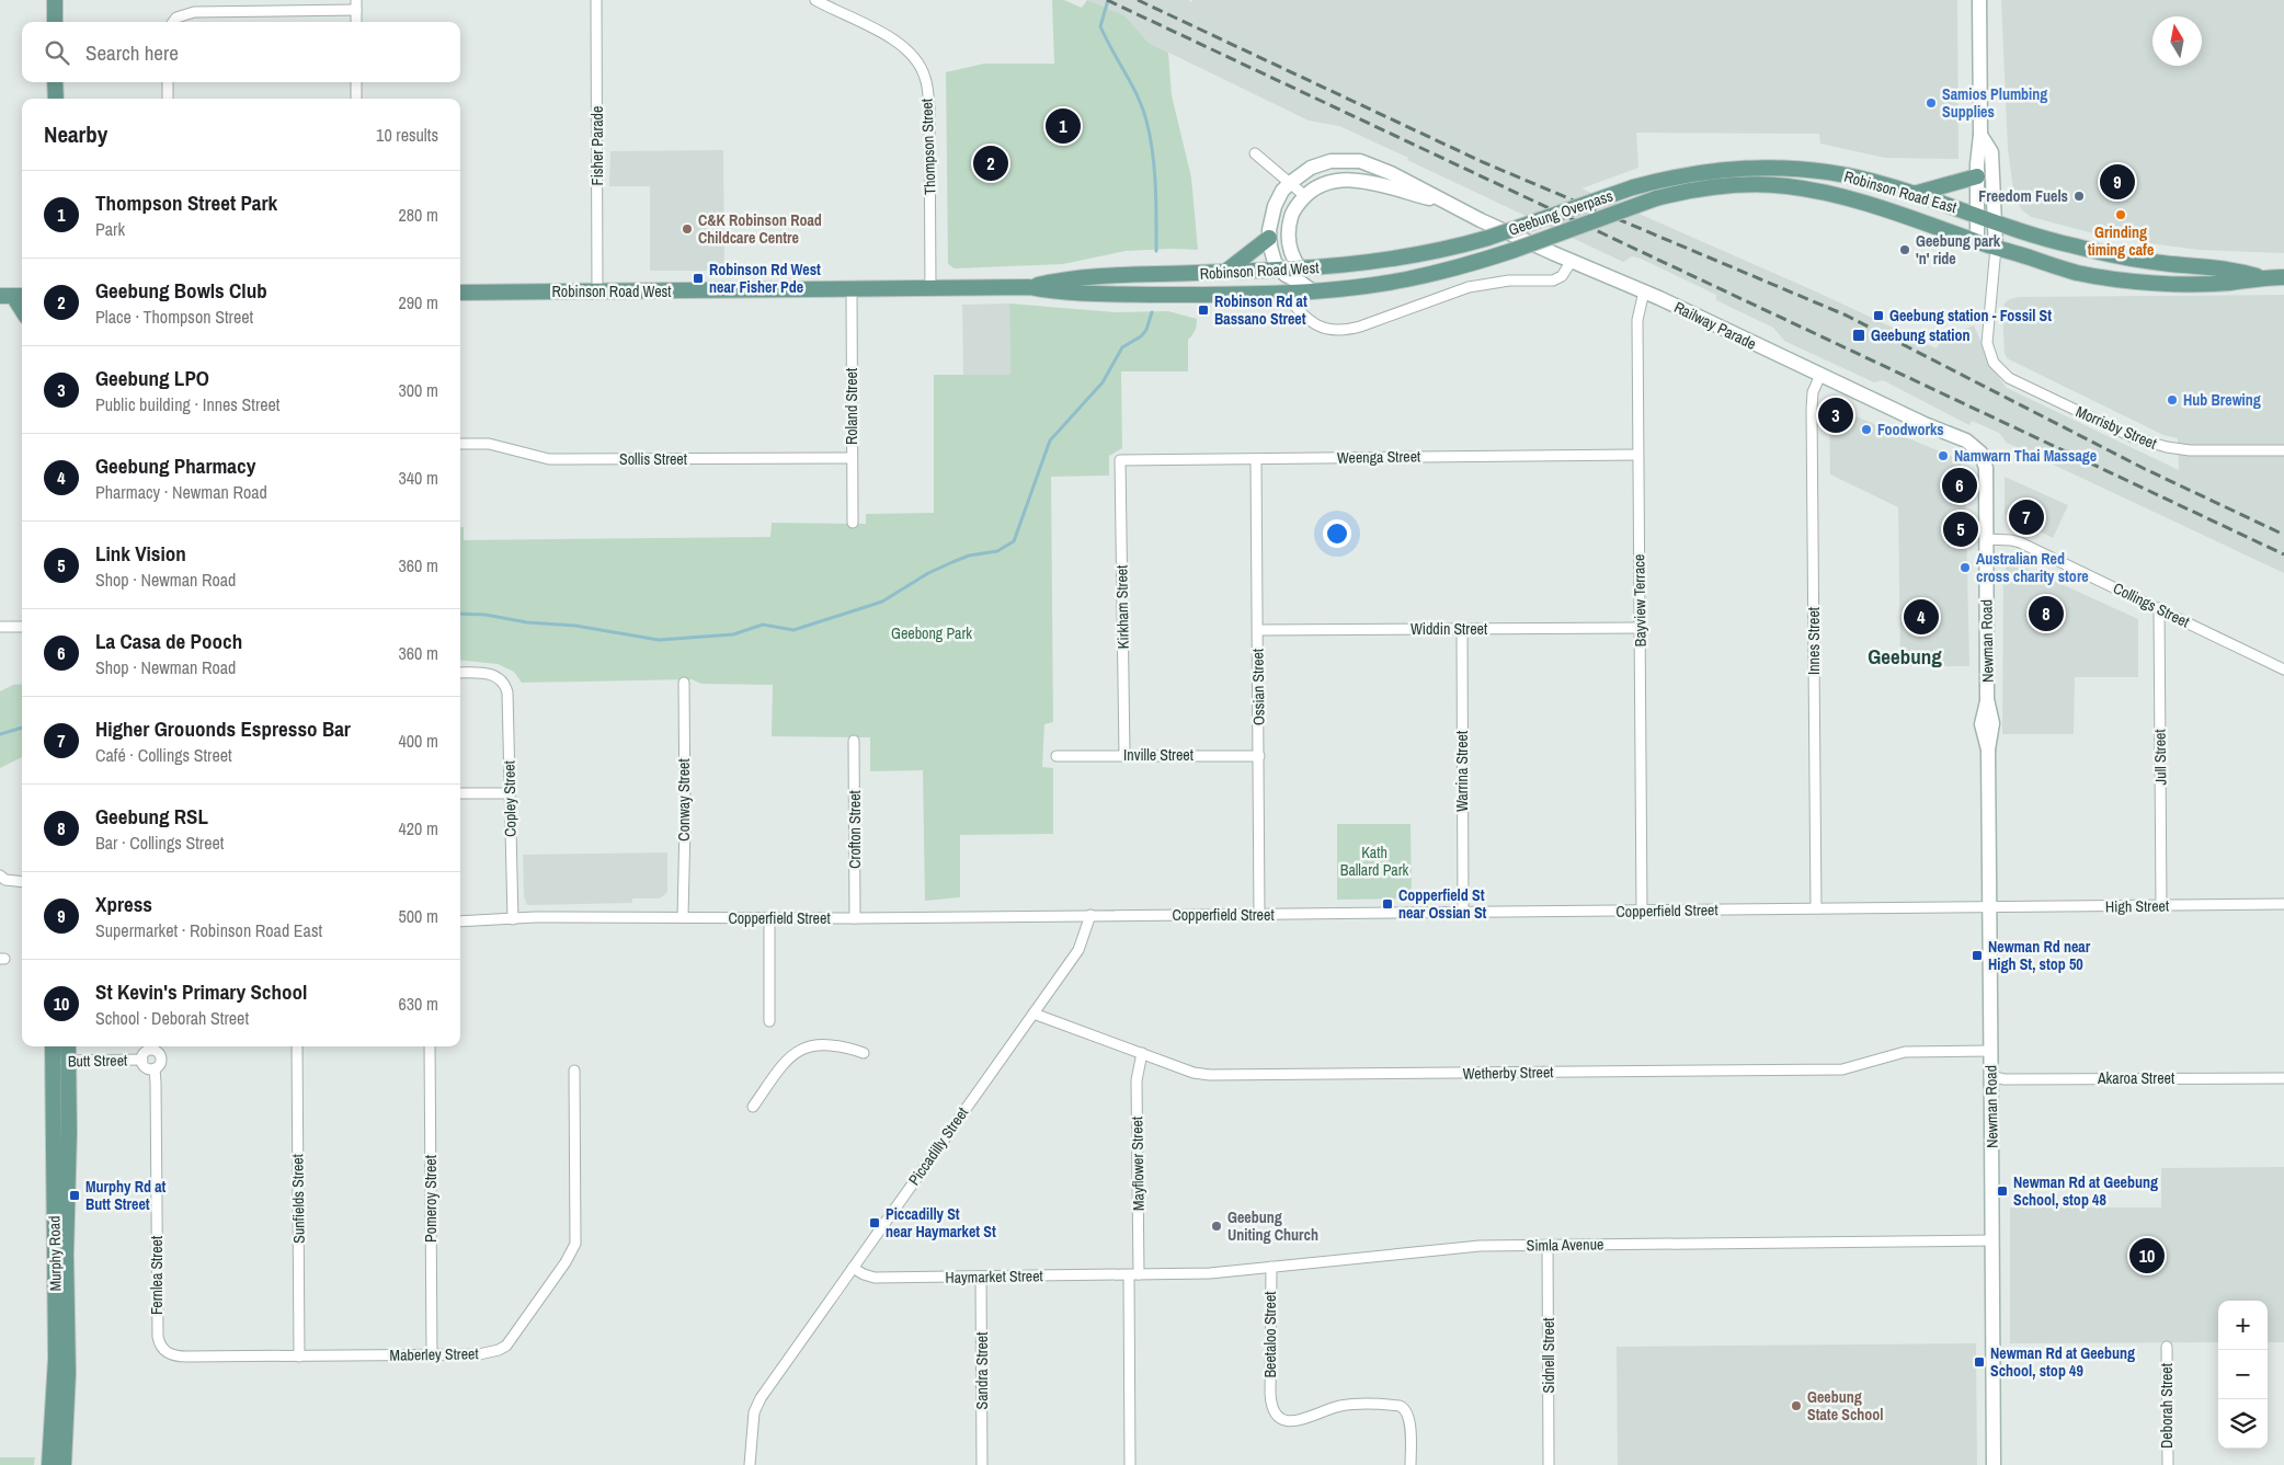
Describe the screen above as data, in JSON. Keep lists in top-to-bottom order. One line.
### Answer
{"streets":{"main road":["Robinson Road East","Geebung Overpass","Robinson Road West","Railway Parade","Newman Road","Murphy Road"],"street":["Fisher Parade","Thompson Street","Roland Street","Morrisby Street","Weenga Street","Sollis Street","Bayview Terrace","Collings Street","Kirkham Street","Widdin Street","Innes Street","Ossian Street","Inville Street","Jull Street","Warrina Street","Copley Street","Conway Street","Crofton Street","High Street","Copperfield Street","Butt Street","Wetherby Street","Akaroa Street","Piccadilly Street","Mayflower Street","Sunfields Street","Pomeroy Street","Simla Avenue","Fernlea Street","Haymarket Street","Beetaloo Street","Maberley Street","Sidnell Street","Sandra Street","Deborah Street"]},"crossings":[["Fisher Parade","Robinson Road West"],["Thompson Street","Robinson Road West"],["Robinson Road East","Geebung Overpass"],["Robinson Road East","Morrisby Street"],["Geebung Overpass","Robinson Road West"],["Robinson Road West","Railway Parade"],["Robinson Road West","Roland Street"],["Railway Parade","Bayview Terrace"],["Railway Parade","Innes Street"],["Railway Parade","Newman Road"],["Roland Street","Sollis Street"],["Weenga Street","Bayview Terrace"],["Weenga Street","Kirkham Street"],["Weenga Street","Ossian Street"],["Bayview Terrace","Widdin Street"],["Bayview Terrace","Copperfield Street"],["Collings Street","Newman Road"],["Collings Street","Jull Street"],["Kirkham Street","Inville Street"],["Widdin Street","Ossian Street"],["Widdin Street","Warrina Street"],["Innes Street","Copperfield Street"],["Newman Road","High Street"],["Newman Road","Copperfield Street"],["Newman Road","Wetherby Street"],["Newman Road","Akaroa Street"],["Newman Road","Simla Avenue"],["Ossian Street","Inville Street"],["Ossian Street","Copperfield Street"],["Jull Street","High Street"],["Warrina Street","Copperfield Street"],["Copley Street","Copperfield Street"],["Conway Street","Copperfield Street"],["Crofton Street","Copperfield Street"],["High Street","Copperfield Street"],["Copperfield Street","Piccadilly Street"],["Butt Street","Murphy Road"],["Butt Street","Fernlea Street"],["Wetherby Street","Piccadilly Street"],["Wetherby Street","Mayflower Street"],["Piccadilly Street","Haymarket Street"],["Mayflower Street","Simla Avenue"],["Mayflower Street","Haymarket Street"],["Sunfields Street","Maberley Street"],["Pomeroy Street","Maberley Street"],["Simla Avenue","Haymarket Street"],["Simla Avenue","Beetaloo Street"],["Simla Avenue","Sidnell Street"],["Fernlea Street","Maberley Street"],["Haymarket Street","Sandra Street"]],"districts":["Geebung"],"parks":["Geebong Park","Kath Ballard Park"],"places":{"other":["Samios Plumbing Supplies","Freedom Fuels","Grinding timing cafe","C&K Robinson Road Childcare Centre","Geebung park 'n' ride","Hub Brewing","Foodworks","Namwarn Thai Massage","Australian Red cross charity store","Geebung Uniting Church","Geebung State School"],"transit":["Robinson Rd West near Fisher Pde","Robinson Rd at Bassano Street","Geebung station - Fossil St","Geebung station","Copperfield St near Ossian St","Newman Rd near High St, stop 50","Newman Rd at Geebung School, stop 48","Murphy Rd at Butt Street","Piccadilly St near Haymarket St","Newman Rd at Geebung School, stop 49"]},"north":"top","page":{"search":"Search here","heading":["Nearby","10 results"],"pins":["1","2","9","3","6","7","5","8","4","10"],"list":[{"mark":"1","name":"Thompson Street Park","note":"Park","value":"280 m"},{"mark":"2","name":"Geebung Bowls Club","note":"Place · Thompson Street","value":"290 m"},{"mark":"3","name":"Geebung LPO","note":"Public building · Innes Street","value":"300 m"},{"mark":"4","name":"Geebung Pharmacy","note":"Pharmacy · Newman Road","value":"340 m"},{"mark":"5","name":"Link Vision","note":"Shop · Newman Road","value":"360 m"},{"mark":"6","name":"La Casa de Pooch","note":"Shop · Newman Road","value":"360 m"},{"mark":"7","name":"Higher Grouonds Espresso Bar","note":"Café · Collings Street","value":"400 m"},{"mark":"8","name":"Geebung RSL","note":"Bar · Collings Street","value":"420 m"},{"mark":"9","name":"Xpress","note":"Supermarket · Robinson Road East","value":"500 m"},{"mark":"10","name":"St Kevin's Primary School","note":"School · Deborah Street","value":"630 m"}],"map_buttons":["+","−"]}}
